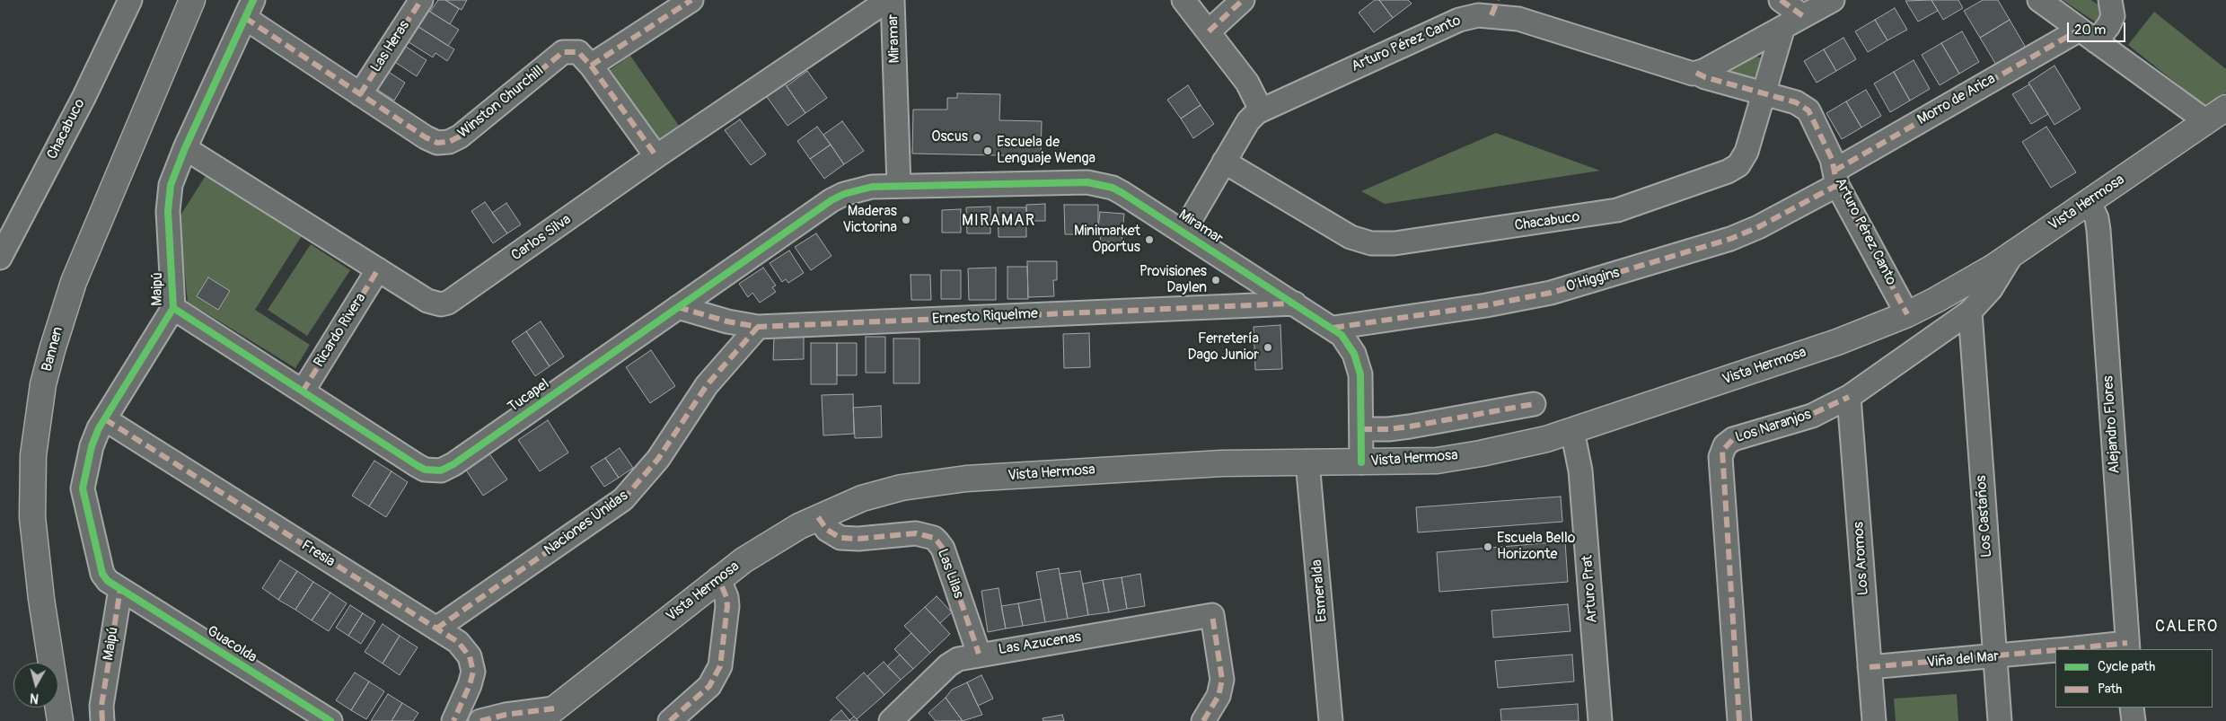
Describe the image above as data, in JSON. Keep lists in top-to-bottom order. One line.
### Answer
{"streets":{"main road":["Vista Hermosa","Bannen"],"street":["Miramar","Arturo Pérez Canto","Las Heras","Morro de Arica","Winston Churchill","Chacabuco","Carlos Silva","O'Higgins","Maipú","Ernesto Riquelme","Ricardo Rivera","Tucapel","Alejandro Flores","Los Naranjos","Los Castaños","Naciones Unidas","Fresia","Los Aromos","Las Lilas","Arturo Prat","Esmeralda","Las Azucenas","Guacolda","Viña del Mar"]},"crossings":[["Miramar","Arturo Pérez Canto"],["Miramar","Vista Hermosa"],["Miramar","O'Higgins"],["Miramar","Ernesto Riquelme"],["Miramar","Tucapel"],["Arturo Pérez Canto","Morro de Arica"],["Arturo Pérez Canto","Chacabuco"],["Arturo Pérez Canto","Vista Hermosa"],["Arturo Pérez Canto","O'Higgins"],["Las Heras","Winston Churchill"],["Morro de Arica","O'Higgins"],["Winston Churchill","Carlos Silva"],["Winston Churchill","Maipú"],["Vista Hermosa","Alejandro Flores"],["Vista Hermosa","Los Naranjos"],["Vista Hermosa","Las Lilas"],["Vista Hermosa","Arturo Prat"],["Vista Hermosa","Esmeralda"],["Carlos Silva","Maipú"],["Carlos Silva","Ricardo Rivera"],["Maipú","Tucapel"],["Maipú","Fresia"],["Maipú","Guacolda"],["Ernesto Riquelme","Tucapel"],["Ernesto Riquelme","Naciones Unidas"],["Ricardo Rivera","Tucapel"],["Alejandro Flores","Viña del Mar"],["Los Naranjos","Los Castaños"],["Los Naranjos","Los Aromos"],["Los Castaños","Viña del Mar"],["Naciones Unidas","Fresia"],["Los Aromos","Viña del Mar"],["Las Lilas","Las Azucenas"]],"districts":["MIRAMAR","CALERO"],"places":["Oscus","Escuela de Lenguaje Wenga","Maderas Victorina","Minimarket Oportus","Provisiones Daylen","Ferretería Dago Junior","Escuela Bello Horizonte"],"legend":["Cycle path","Path"],"scale_bar":"20 m","north":"bottom"}
